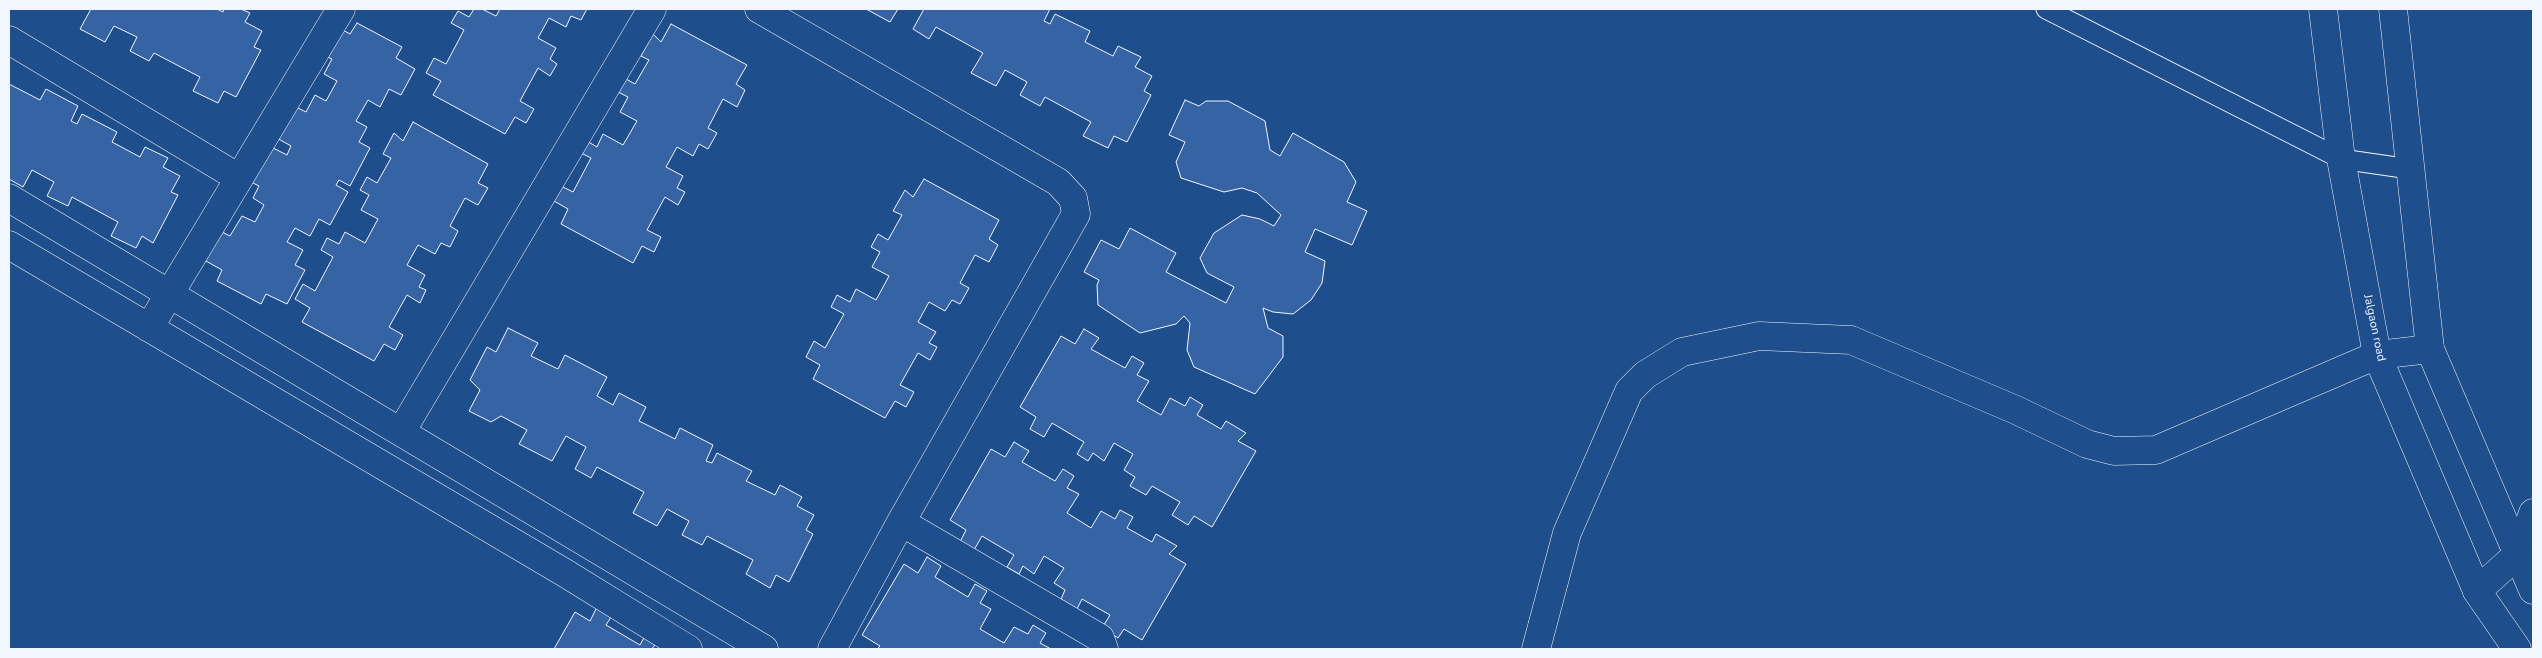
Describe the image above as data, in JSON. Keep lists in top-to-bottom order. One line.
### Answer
{"streets":{"main road":["Jalgaon road"]}}
